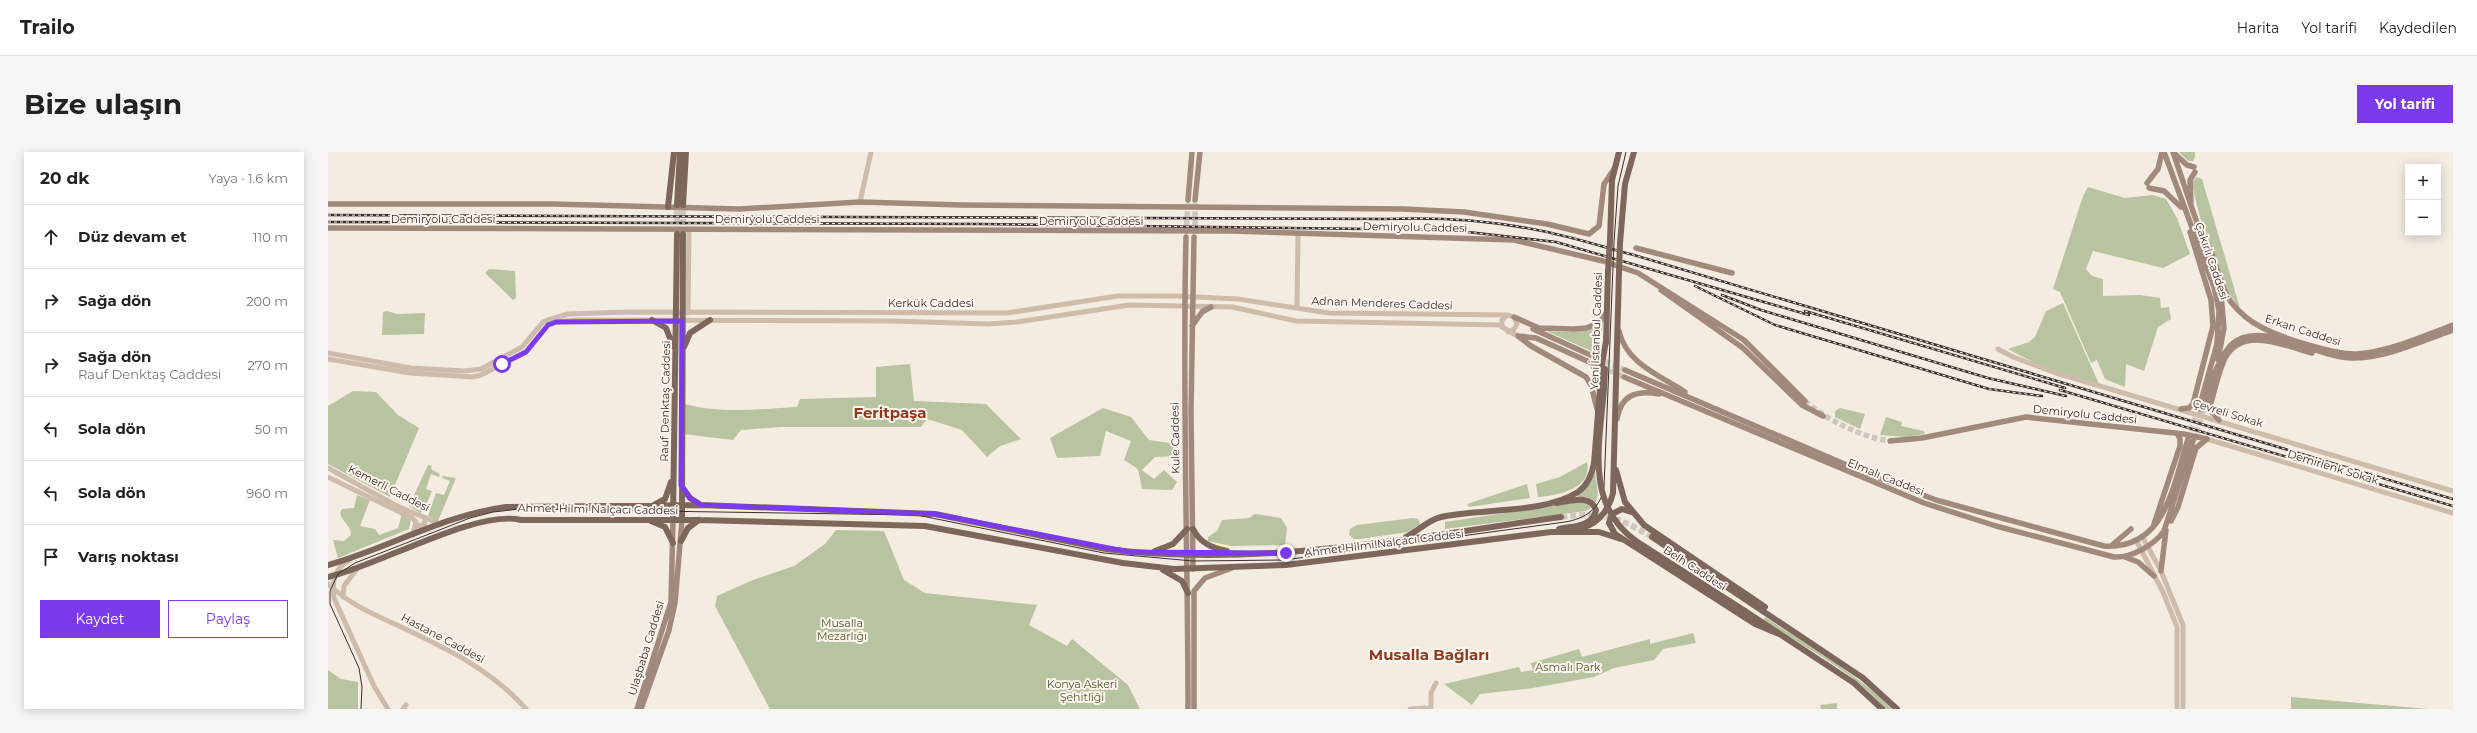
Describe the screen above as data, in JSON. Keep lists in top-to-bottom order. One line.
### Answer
{"streets":{"main road":["Demiryolu Caddesi","Çakırlı Caddesi","Erkan Caddesi","Yeni İstanbul Caddesi","Rauf Denktaş Caddesi","Kule Caddesi","Elmalı Caddesi","Ahmet Hilmi Nalçacı Caddesi","Belh Caddesi","Ulaşbaba Caddesi"],"street":["Kerkük Caddesi","Adnan Menderes Caddesi","Çevreli Sokak","Demirlenk Sokak","Kemerli Caddesi","Hastane Caddesi"]},"crossings":[["Demiryolu Caddesi","Yeni İstanbul Caddesi"],["Demiryolu Caddesi","Demirlenk Sokak"],["Çakırlı Caddesi","Erkan Caddesi"],["Kerkük Caddesi","Adnan Menderes Caddesi"],["Kerkük Caddesi","Rauf Denktaş Caddesi"],["Kerkük Caddesi","Kule Caddesi"],["Adnan Menderes Caddesi","Kule Caddesi"],["Yeni İstanbul Caddesi","Belh Caddesi"],["Rauf Denktaş Caddesi","Ahmet Hilmi Nalçacı Caddesi"],["Rauf Denktaş Caddesi","Ulaşbaba Caddesi"],["Kule Caddesi","Ahmet Hilmi Nalçacı Caddesi"],["Kemerli Caddesi","Ahmet Hilmi Nalçacı Caddesi"],["Ahmet Hilmi Nalçacı Caddesi","Belh Caddesi"],["Ahmet Hilmi Nalçacı Caddesi","Ulaşbaba Caddesi"]],"districts":["Feritpaşa","Musalla Bağları"],"parks":["Musalla Mezarlığı","Asmalı Park","Konya Askeri Şehitliği"],"page":{"header":"Trailo","nav":["Harita","Yol tarifi","Kaydedilen"],"buttons":["Yol tarifi",["Kaydet","Paylaş"]],"title":"Bize ulaşın","heading":["20 dk","Yaya · 1.6 km"],"map_buttons":["+","−"],"list":[["Düz devam et","110 m"],["Sağa dön","200 m"],["Sağa dön","Rauf Denktaş Caddesi","270 m"],["Sola dön","50 m"],["Sola dön","960 m"],"Varış noktası"]}}
